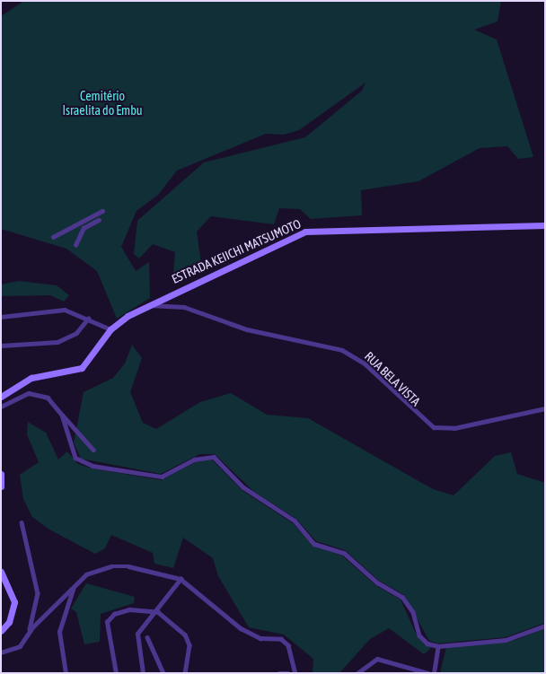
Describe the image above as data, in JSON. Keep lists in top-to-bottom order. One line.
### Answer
{"streets":{"main road":["ESTRADA KEIICHI MATSUMOTO"],"street":["RUA BELA VISTA"]},"crossings":[["ESTRADA KEIICHI MATSUMOTO","RUA BELA VISTA"]],"parks":["Cemitério Israelita do Embu"]}
